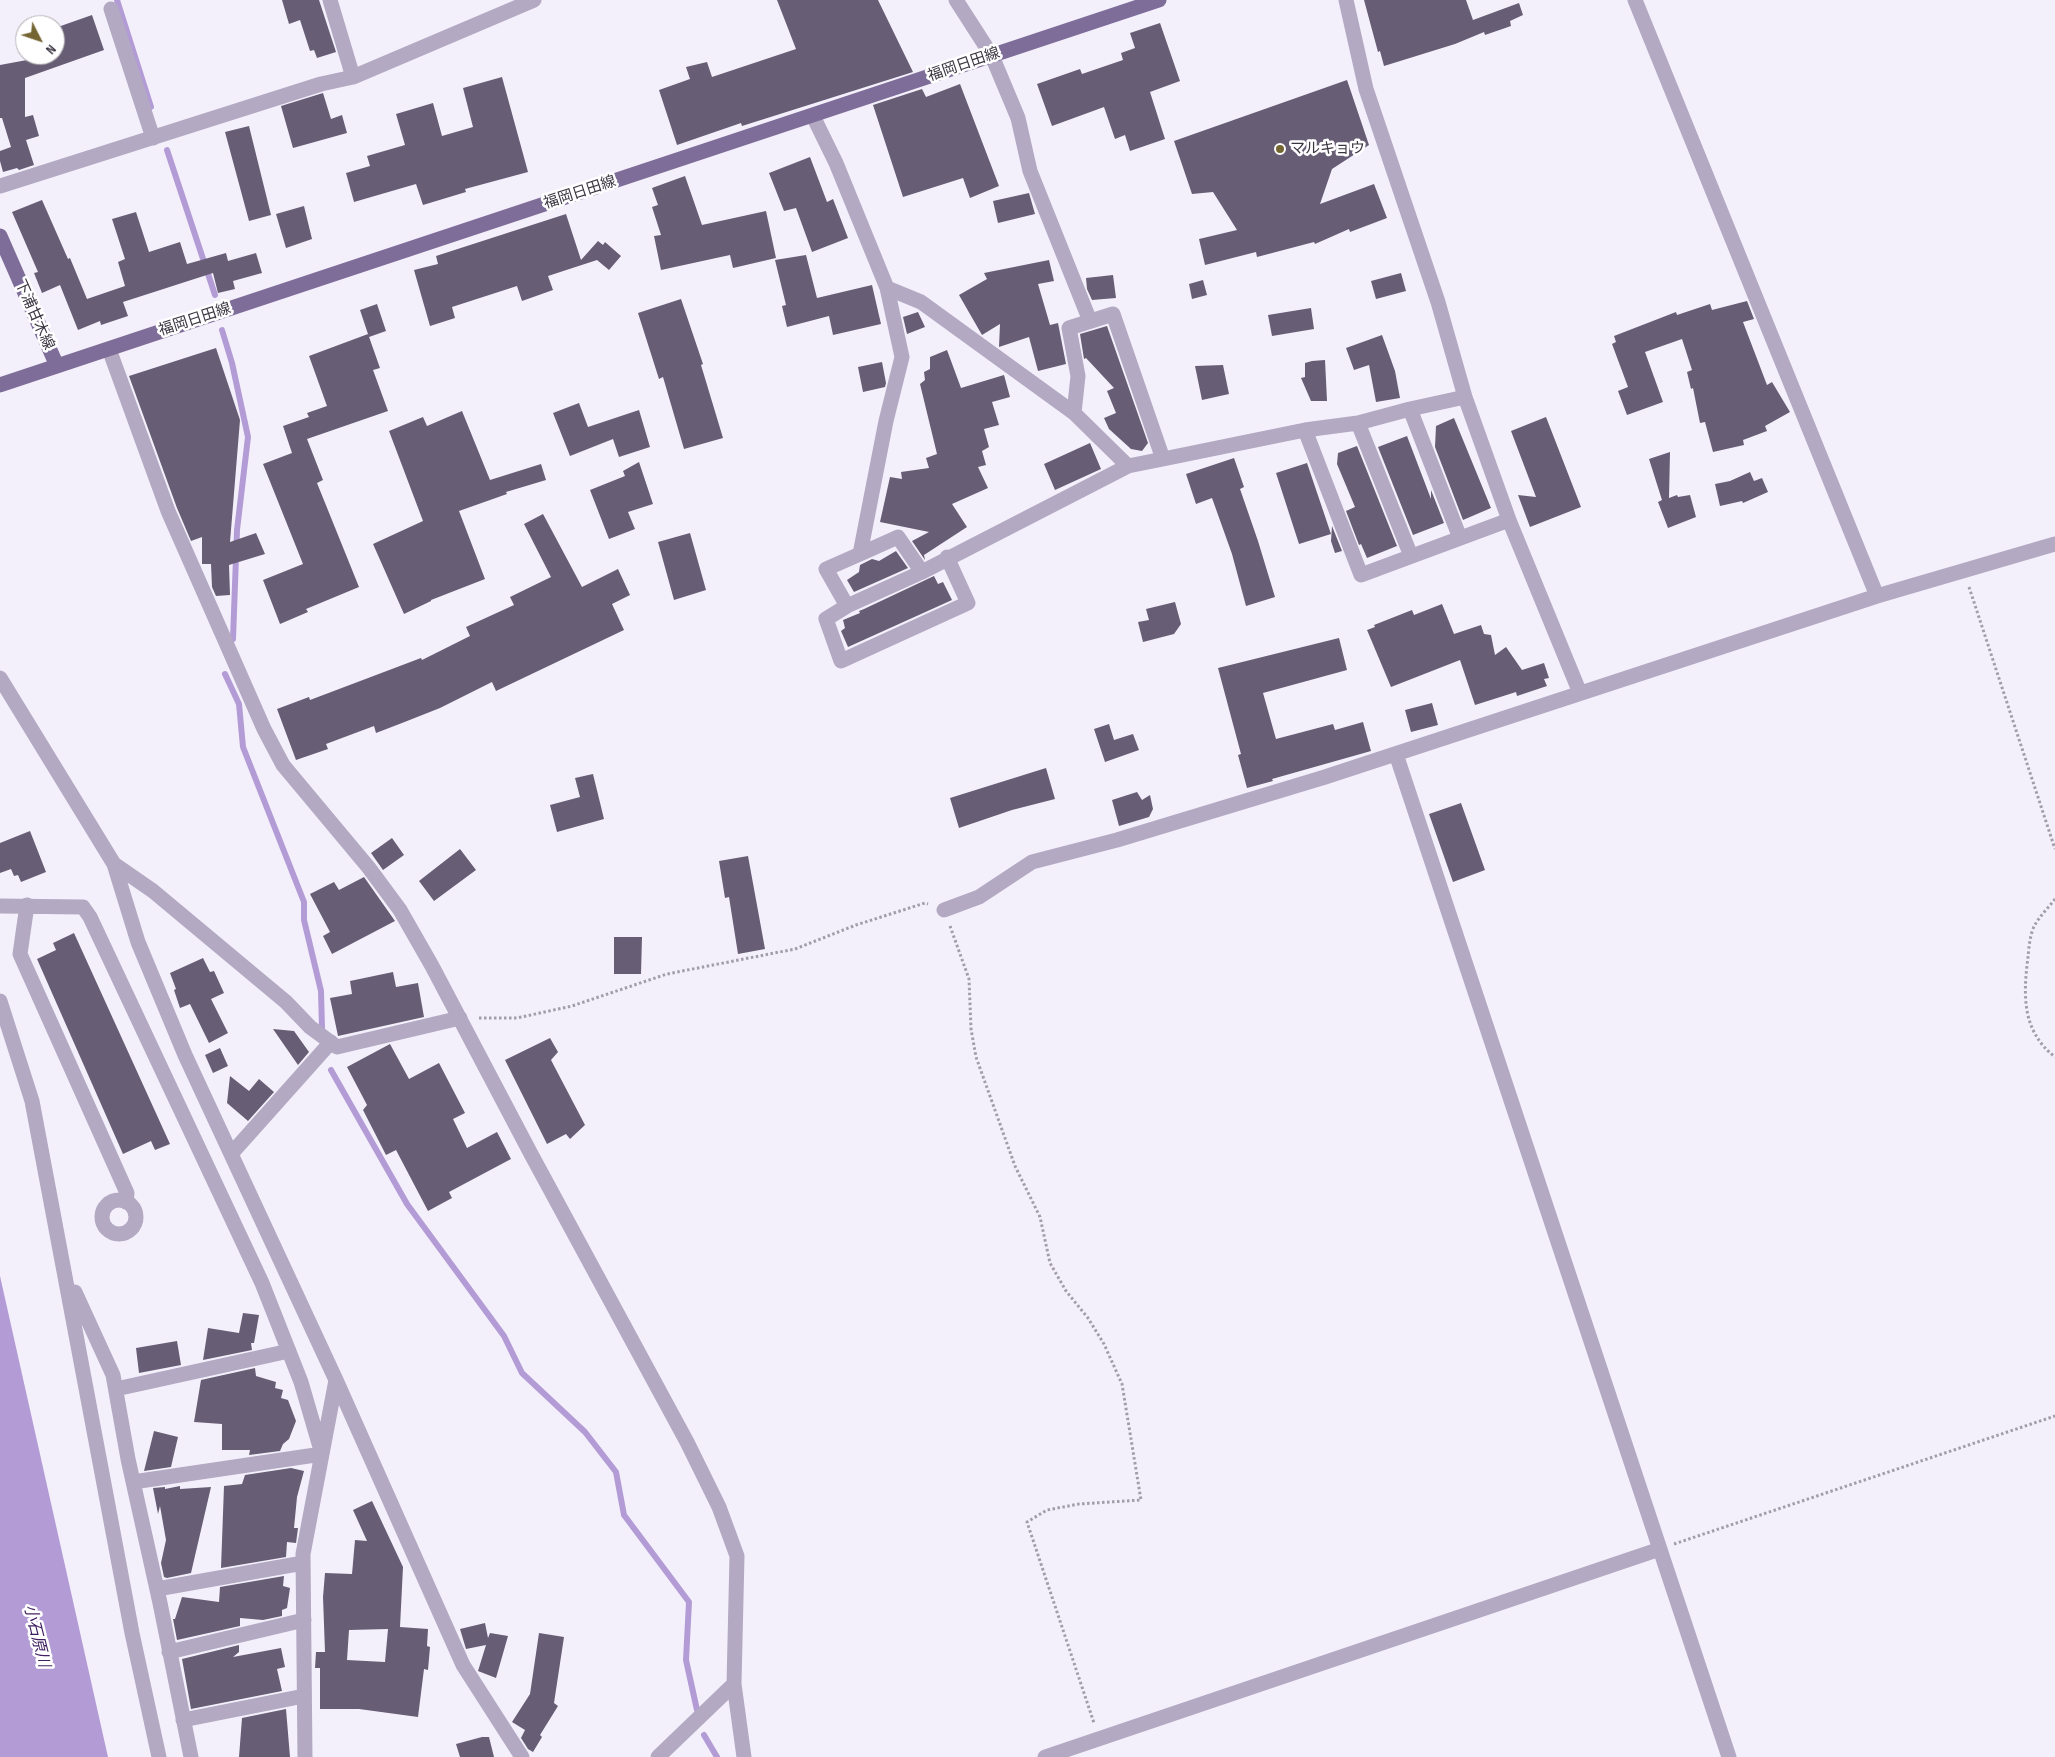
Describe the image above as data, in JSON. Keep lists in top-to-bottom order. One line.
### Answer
{"streets":{"main road":["福岡日田線","下浦甘木線"]},"crossings":[["福岡日田線","下浦甘木線"]],"water":["小石原川"],"places":["マルキョウ"],"north":"bottom right"}
